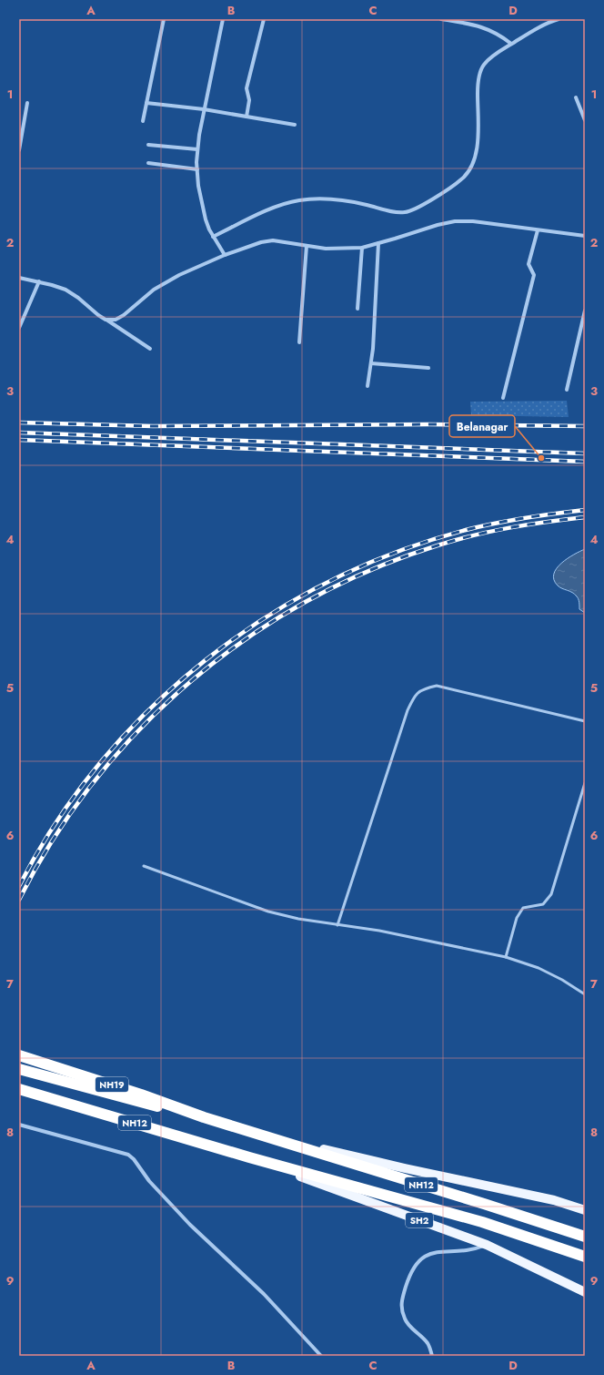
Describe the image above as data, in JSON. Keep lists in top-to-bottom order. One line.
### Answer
{"streets":{"highway":["NH19","NH12"],"main road":["SH2"]},"crossings":[["NH19","NH12"],["NH12","SH2"]],"places":["Belanagar"],"grid":{"columns":["A","B","C","D"],"rows":["1","2","3","4","5","6","7","8","9"]}}
